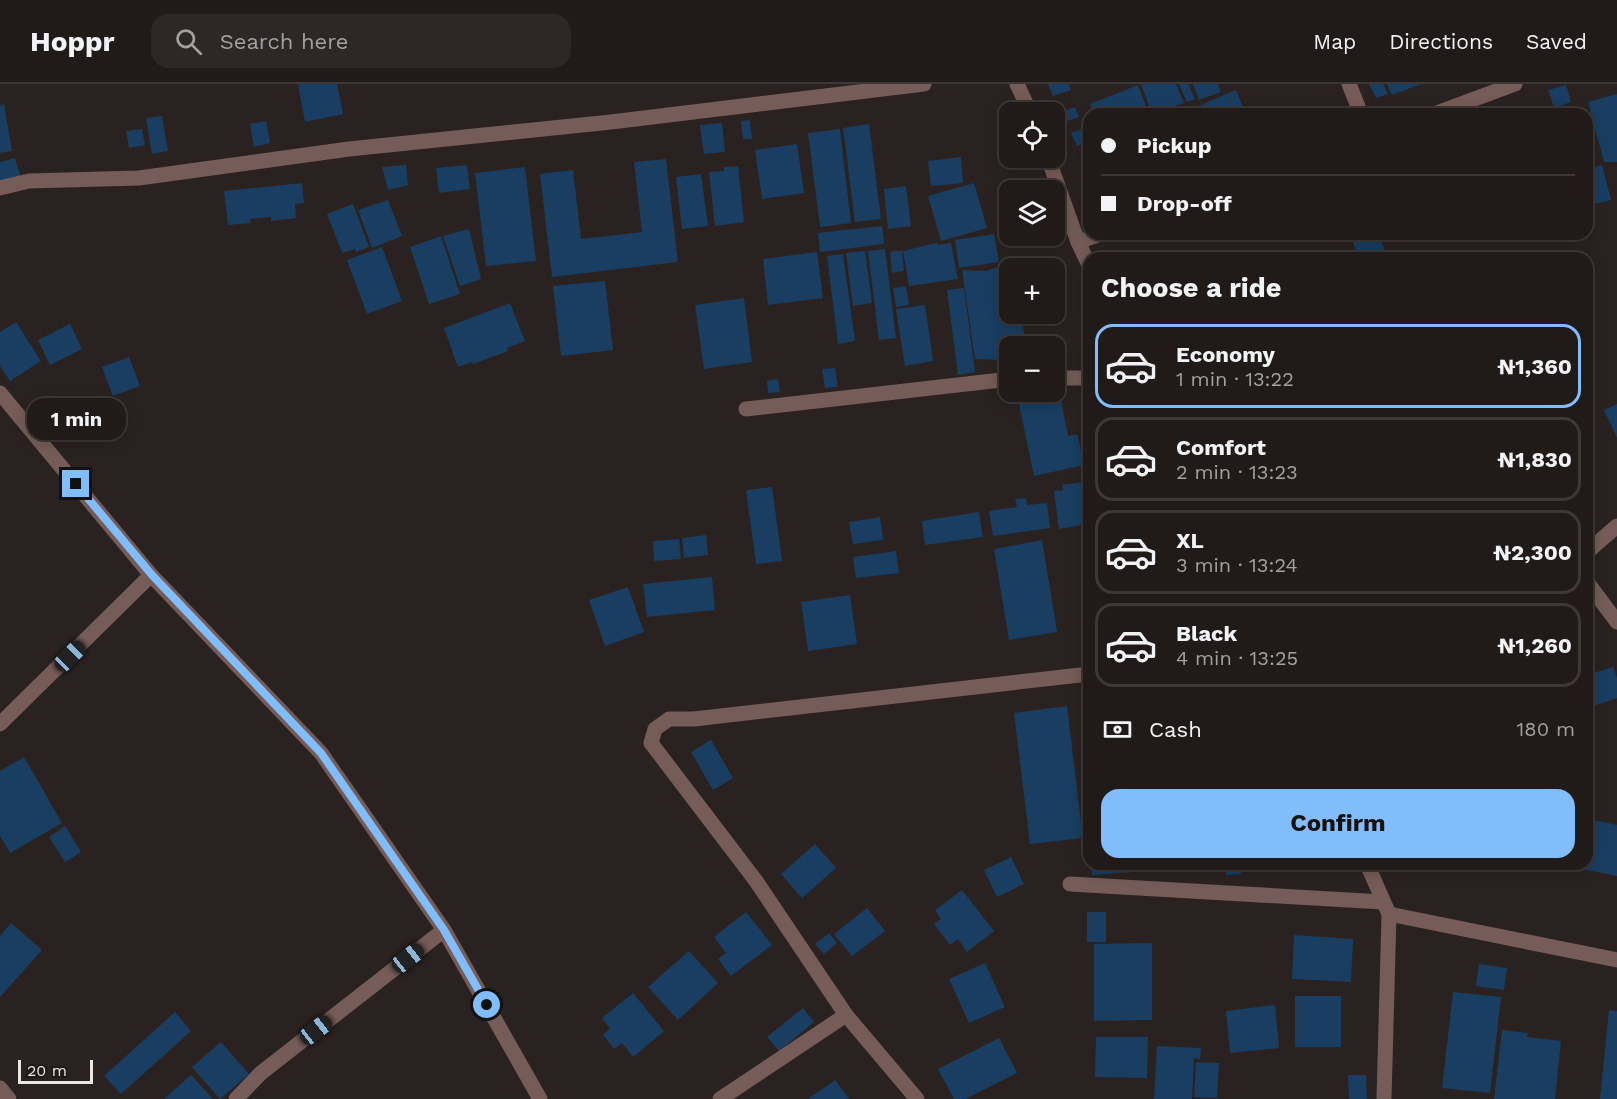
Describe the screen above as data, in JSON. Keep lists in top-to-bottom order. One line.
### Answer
{"scale_bar":"20 m","page":{"header":"Hoppr","search":"Search here","nav":["Map","Directions","Saved"],"map_buttons":["+","−"],"banner":["Pickup","Drop-off"],"heading":"Choose a ride","list":[{"name":"Economy","note":"1 min · 13:22","value":"₦1,360"},{"name":"Comfort","note":"2 min · 13:23","value":"₦1,830"},{"name":"XL","note":"3 min · 13:24","value":"₦2,300"},{"name":"Black","note":"4 min · 13:25","value":"₦1,260"}],"bubble":"1 min","pay":["Cash","180 m"],"buttons":"Confirm","scale":"20 m"}}
